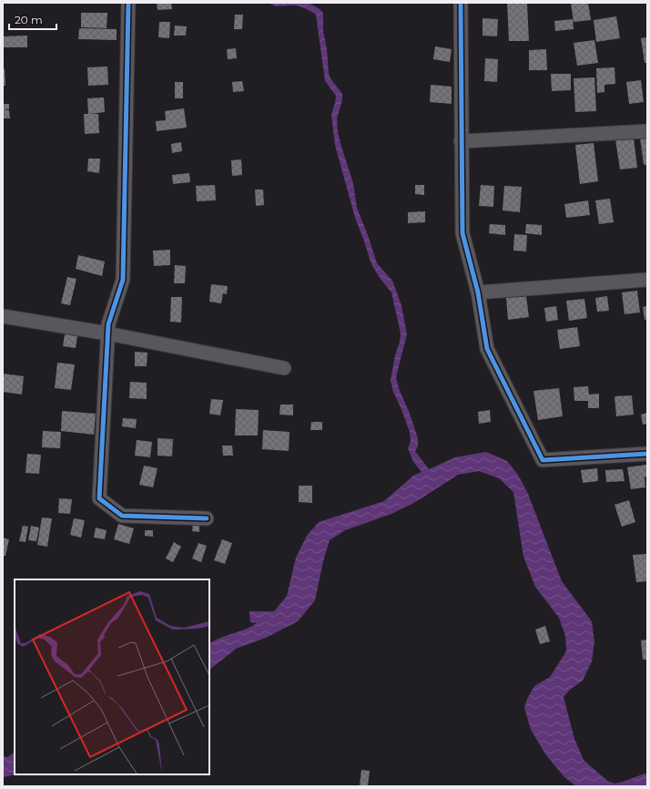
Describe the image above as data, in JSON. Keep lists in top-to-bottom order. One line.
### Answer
{"scale_bar":"20 m"}
